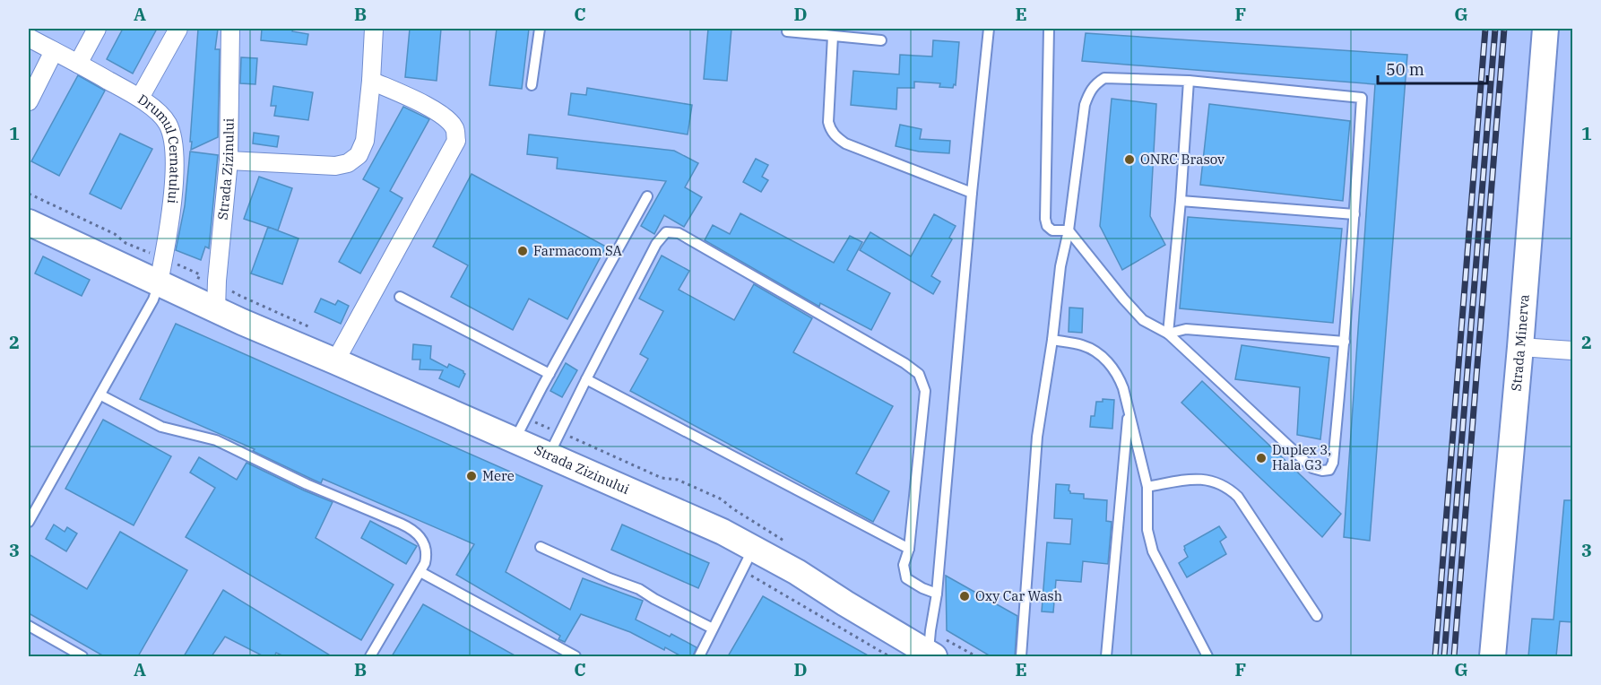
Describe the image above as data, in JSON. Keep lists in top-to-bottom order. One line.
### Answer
{"streets":{"main road":["Strada Zizinului","Strada Minerva"],"street":["Drumul Cernatului"]},"crossings":[["Drumul Cernatului","Strada Zizinului"]],"places":["ONRC Brasov","Farmacom SA","Duplex 3, Hala G3","Mere","Oxy Car Wash"],"scale_bar":"50 m","grid":{"columns":["A","B","C","D","E","F","G"],"rows":["1","2","3"]}}
